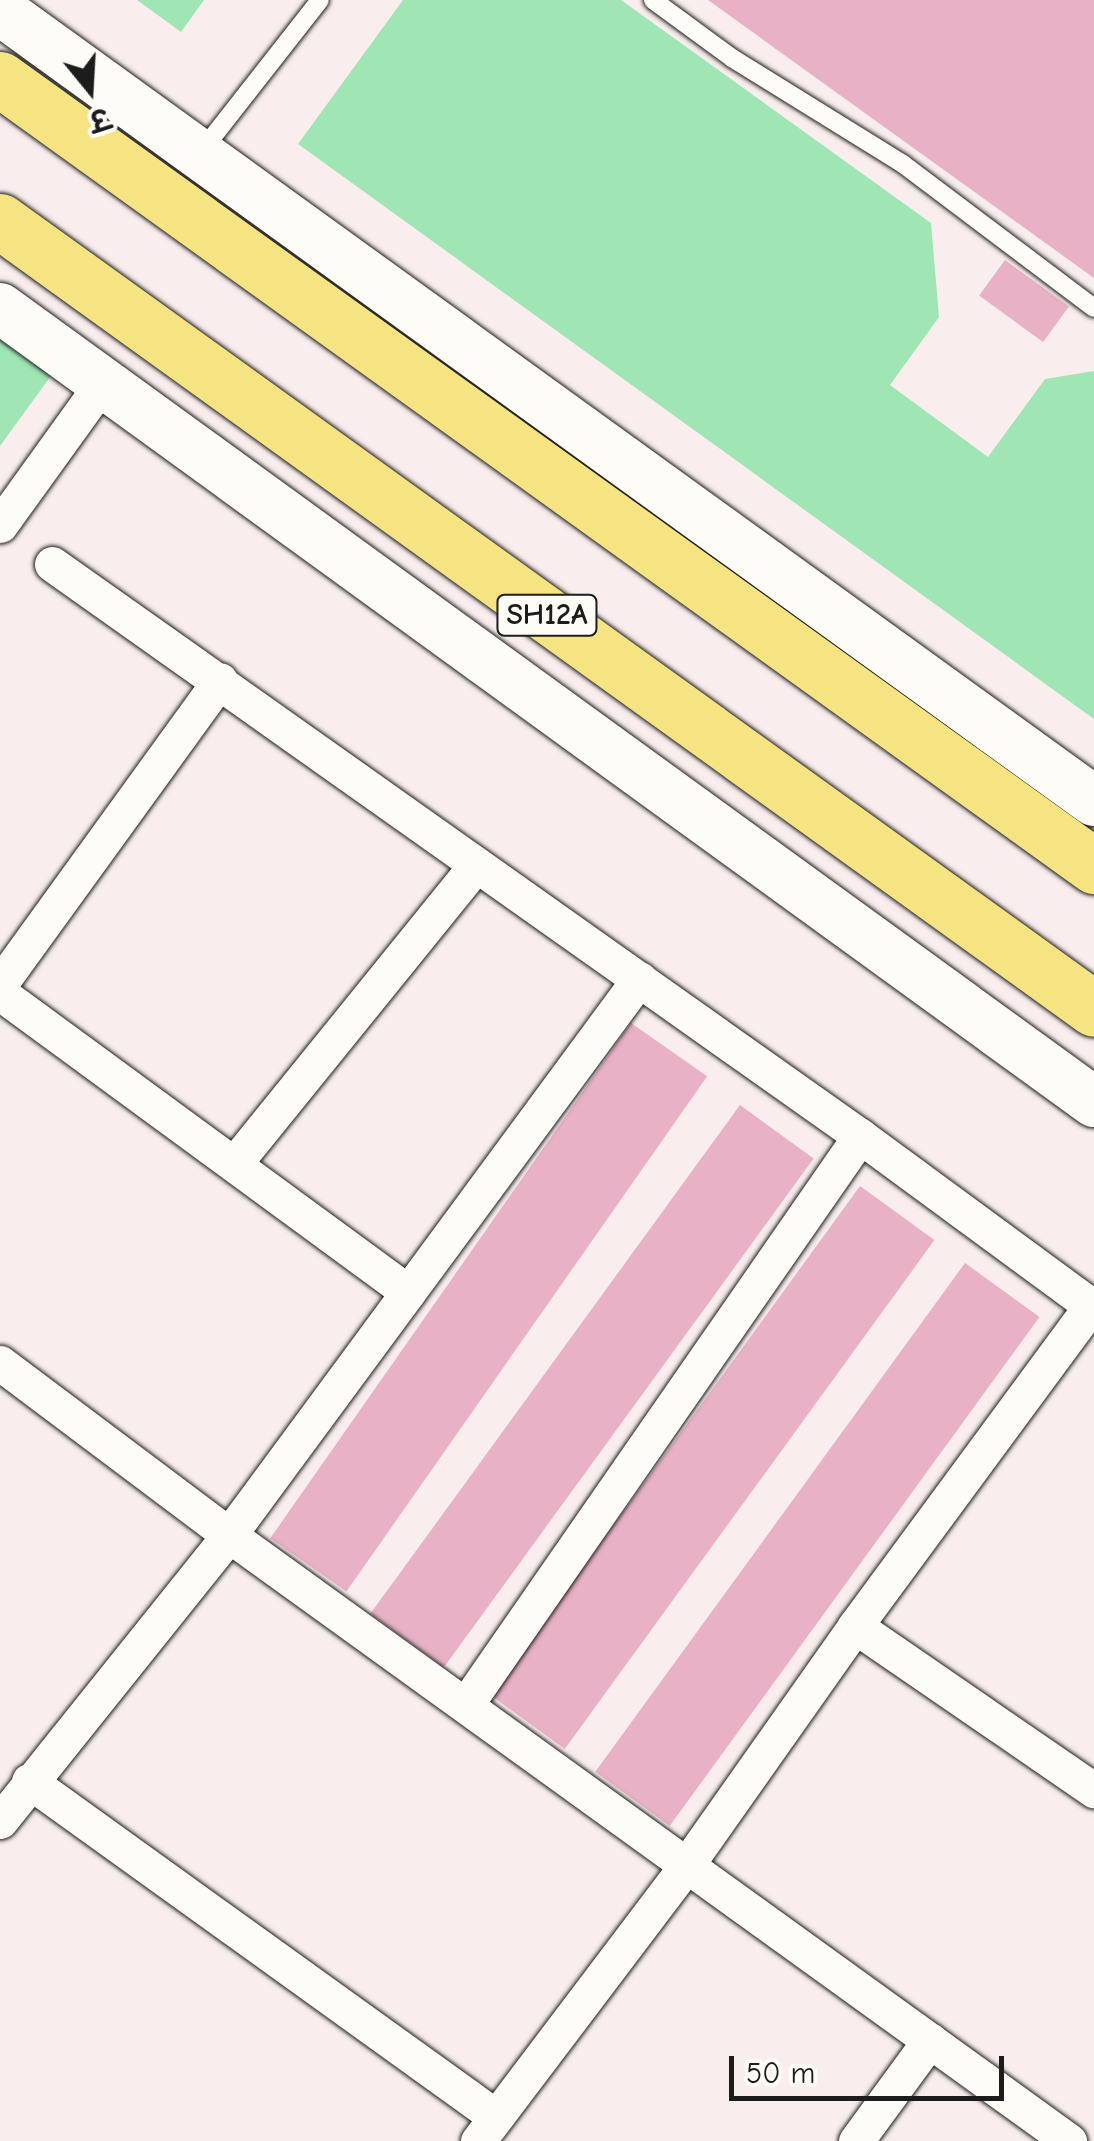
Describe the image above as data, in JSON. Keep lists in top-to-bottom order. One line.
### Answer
{"streets":{"main road":["SH12A"]},"scale_bar":"50 m","north":"bottom"}
